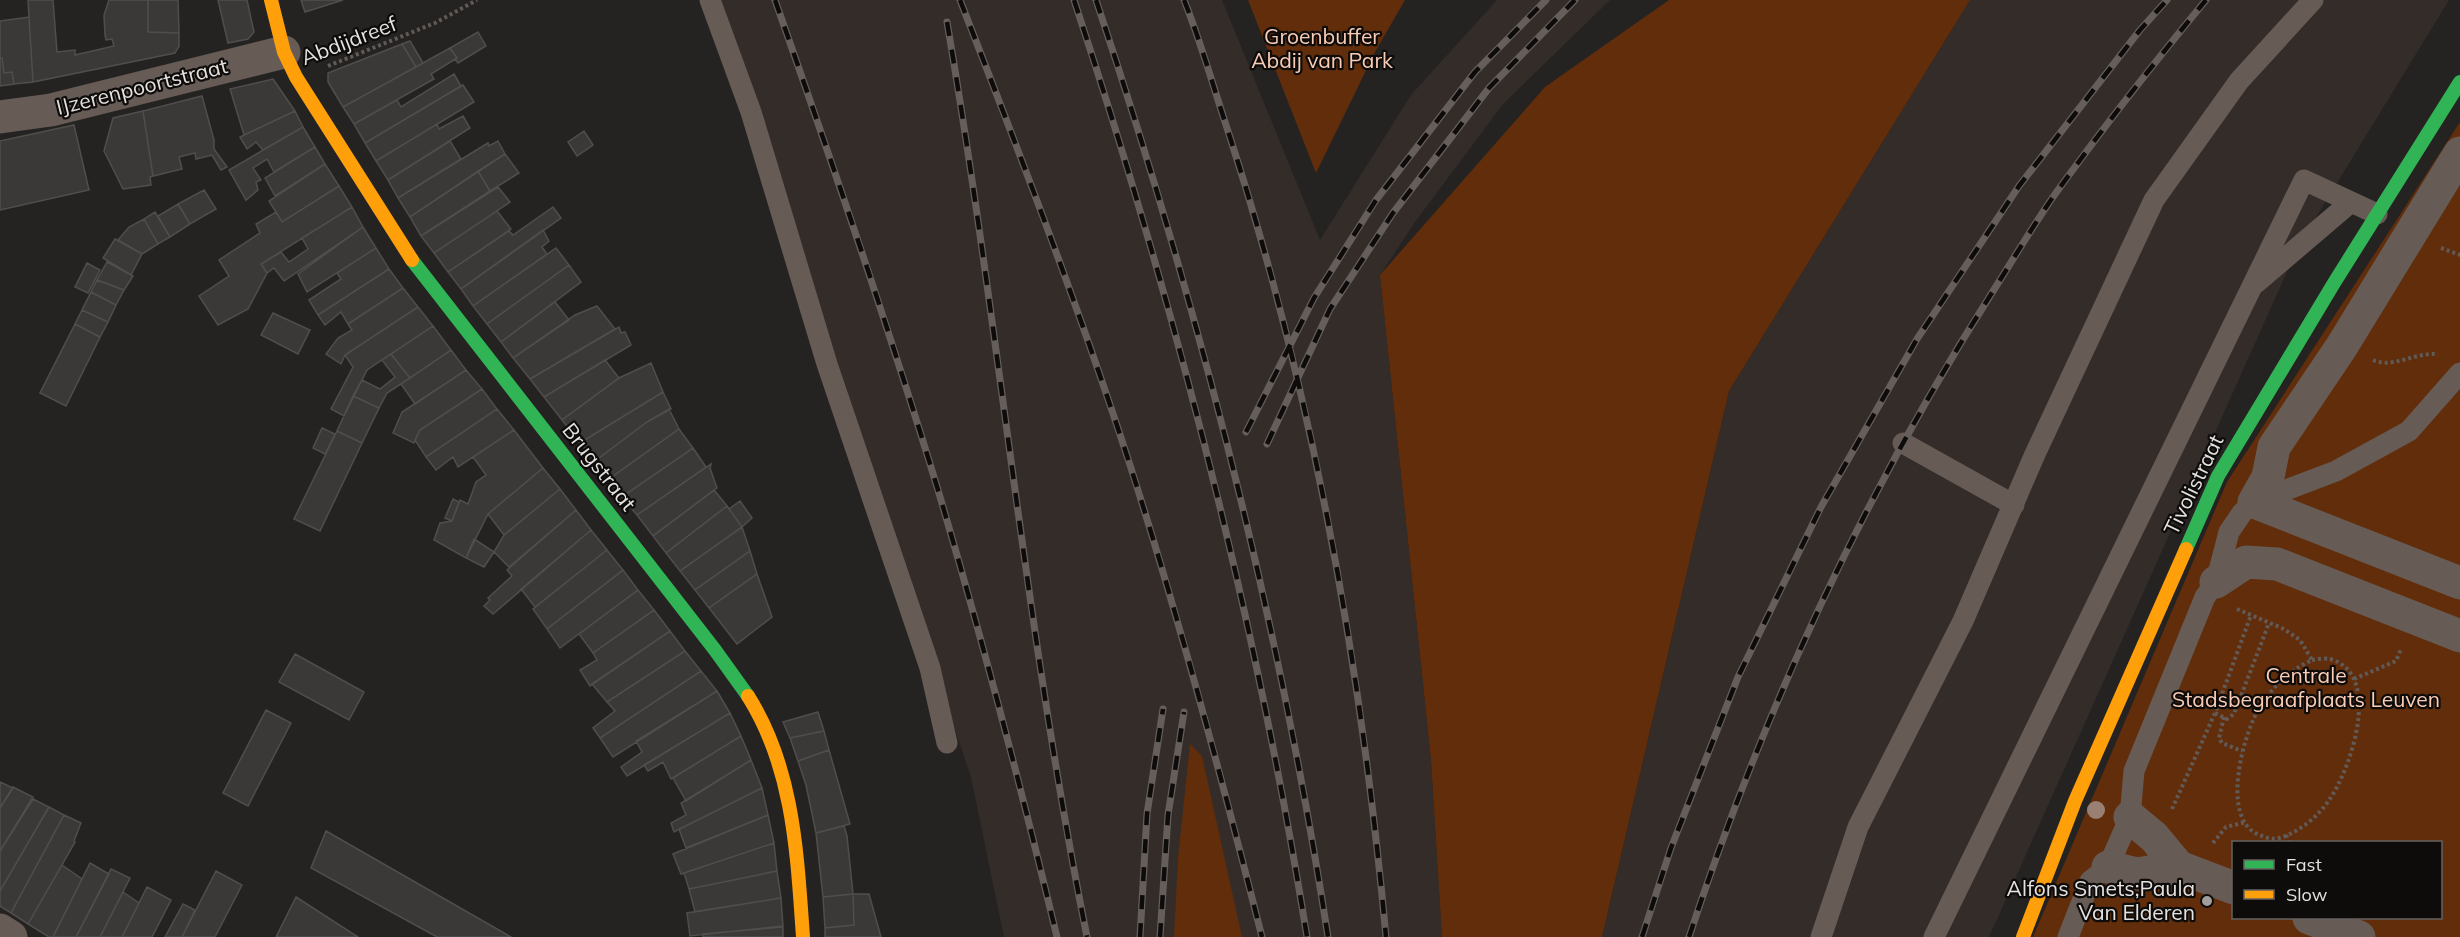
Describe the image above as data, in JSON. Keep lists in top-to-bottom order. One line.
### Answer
{"streets":{"street":["IJzerenpoortstraat","Brugstraat","Tivolistraat"],"path":["Abdijdreef"]},"crossings":[["Abdijdreef","IJzerenpoortstraat"],["Abdijdreef","Brugstraat"],["IJzerenpoortstraat","Brugstraat"]],"parks":["Groenbuffer Abdij van Park","Centrale Stadsbegraafplaats Leuven"],"places":["Alfons Smets;Paula Van Elderen"],"legend":["Fast","Slow"]}
